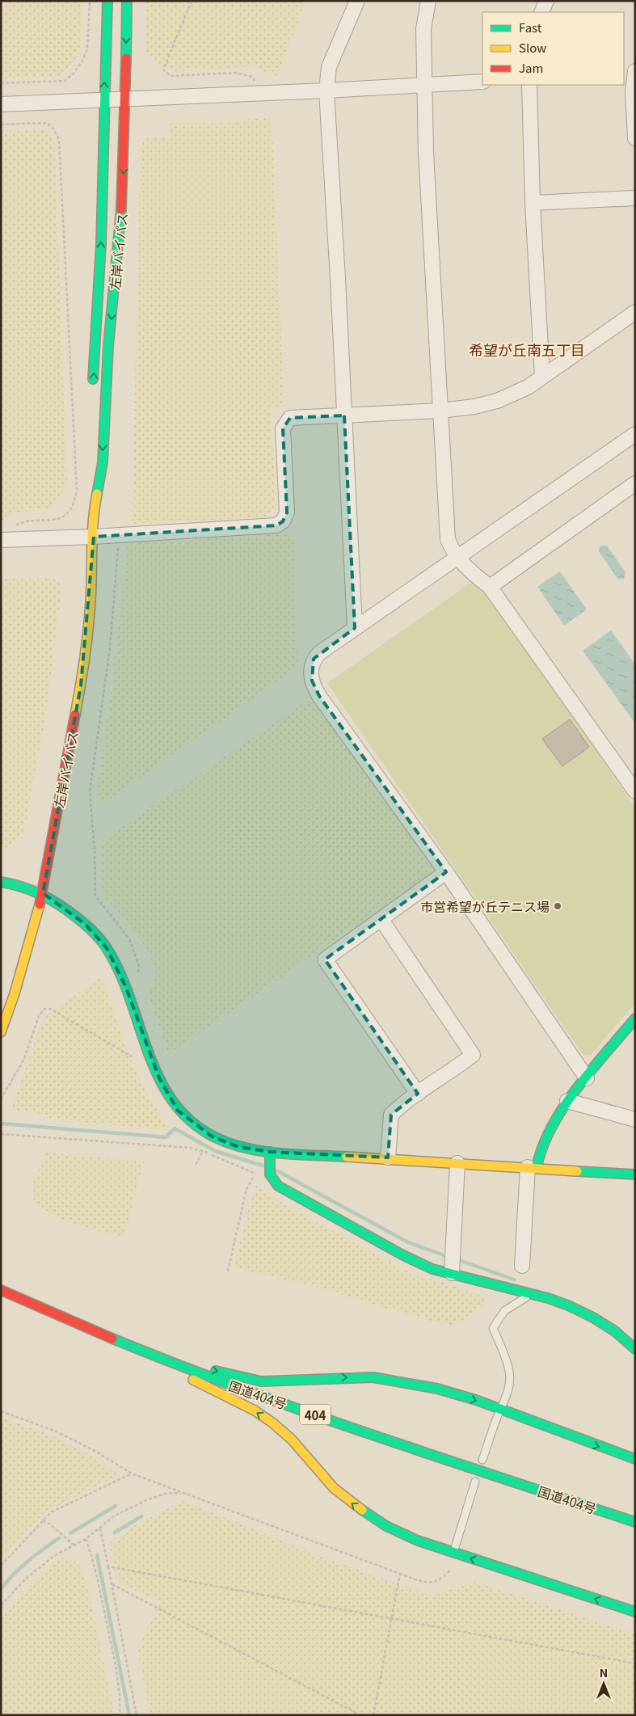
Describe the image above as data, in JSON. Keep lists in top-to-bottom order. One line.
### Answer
{"streets":{"main road":["左岸バイパス","国道404号","404"]},"districts":["希望が丘南五丁目"],"places":["市営希望が丘テニス場"],"legend":["Fast","Slow","Jam"],"north":"top"}
